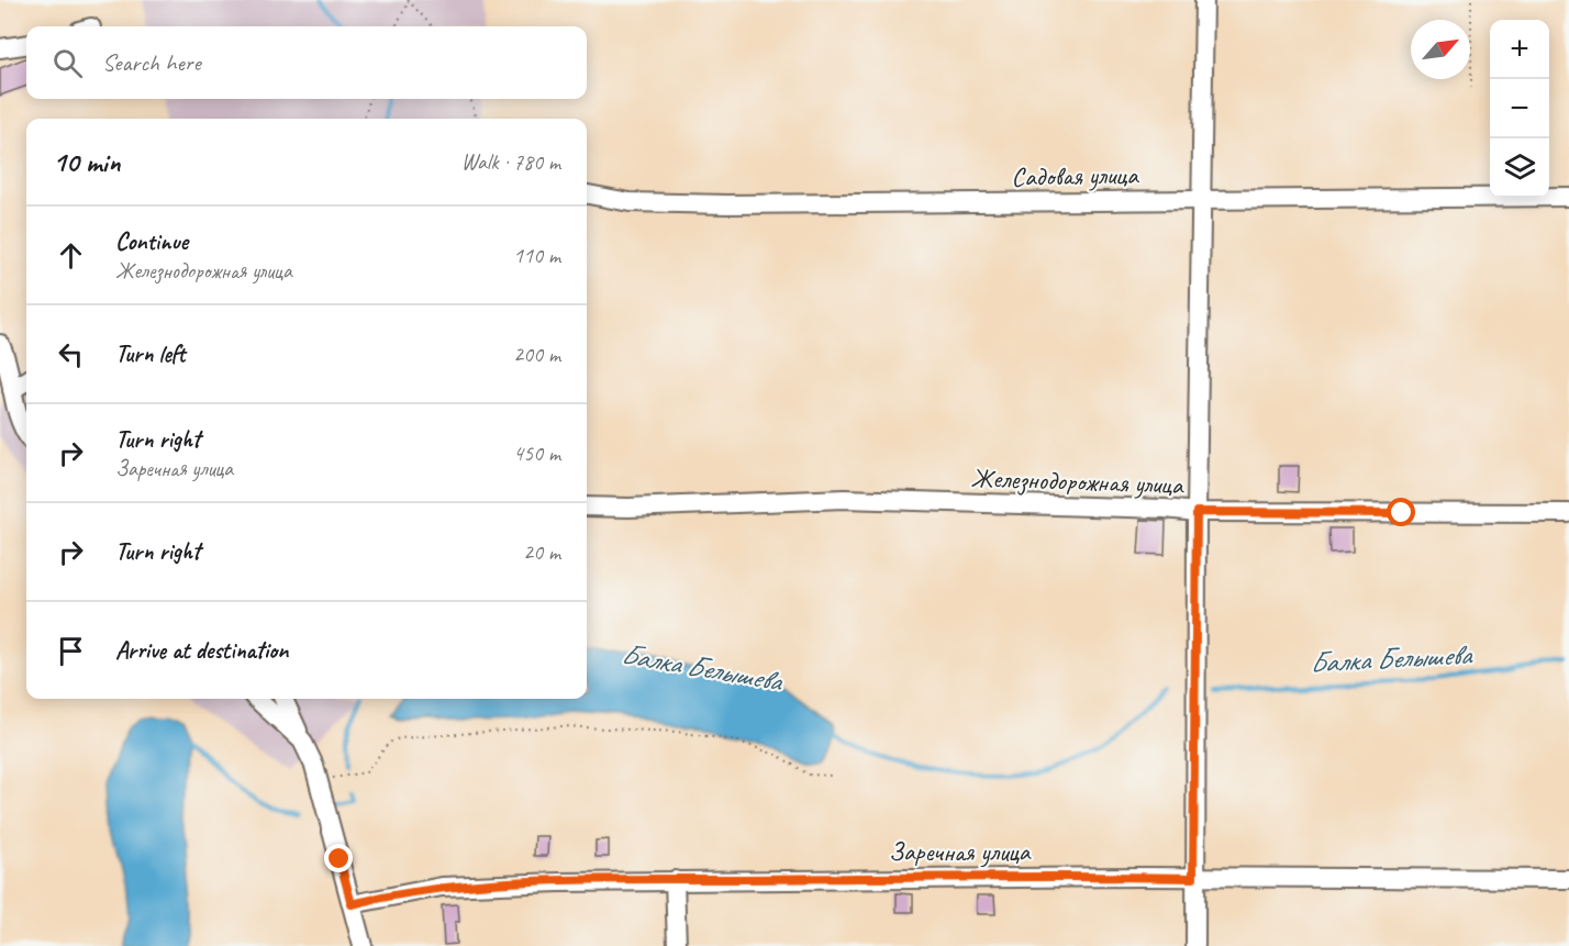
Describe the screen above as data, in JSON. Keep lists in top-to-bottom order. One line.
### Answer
{"streets":{"street":["Садовая улица","Железнодорожная улица","Заречная улица"]},"water":["Балка Белышева"],"north":"top right","page":{"map_buttons":["+","−"],"search":"Search here","heading":["10 min","Walk · 780 m"],"list":[["Continue","Железнодорожная улица","110 m"],["Turn left","200 m"],["Turn right","Заречная улица","450 m"],["Turn right","20 m"],"Arrive at destination"]}}
